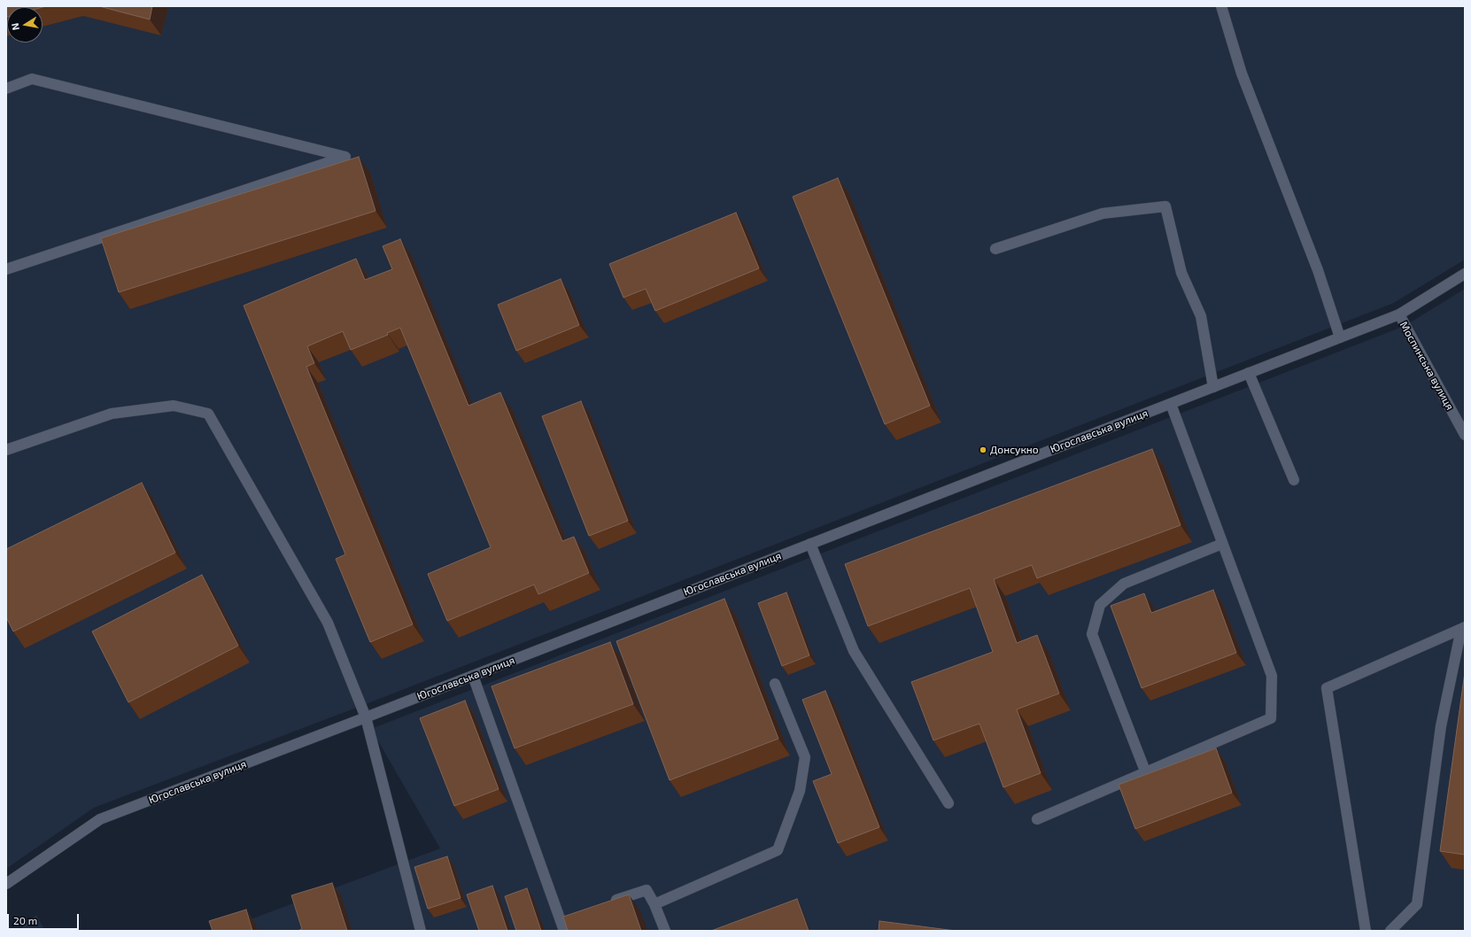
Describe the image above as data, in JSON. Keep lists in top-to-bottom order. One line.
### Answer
{"streets":{"main road":["Моспинська вулиця","Югославська вулиця"]},"crossings":[["Моспинська вулиця","Югославська вулиця"]],"places":["Донсукно"],"scale_bar":"20 m","north":"left"}
